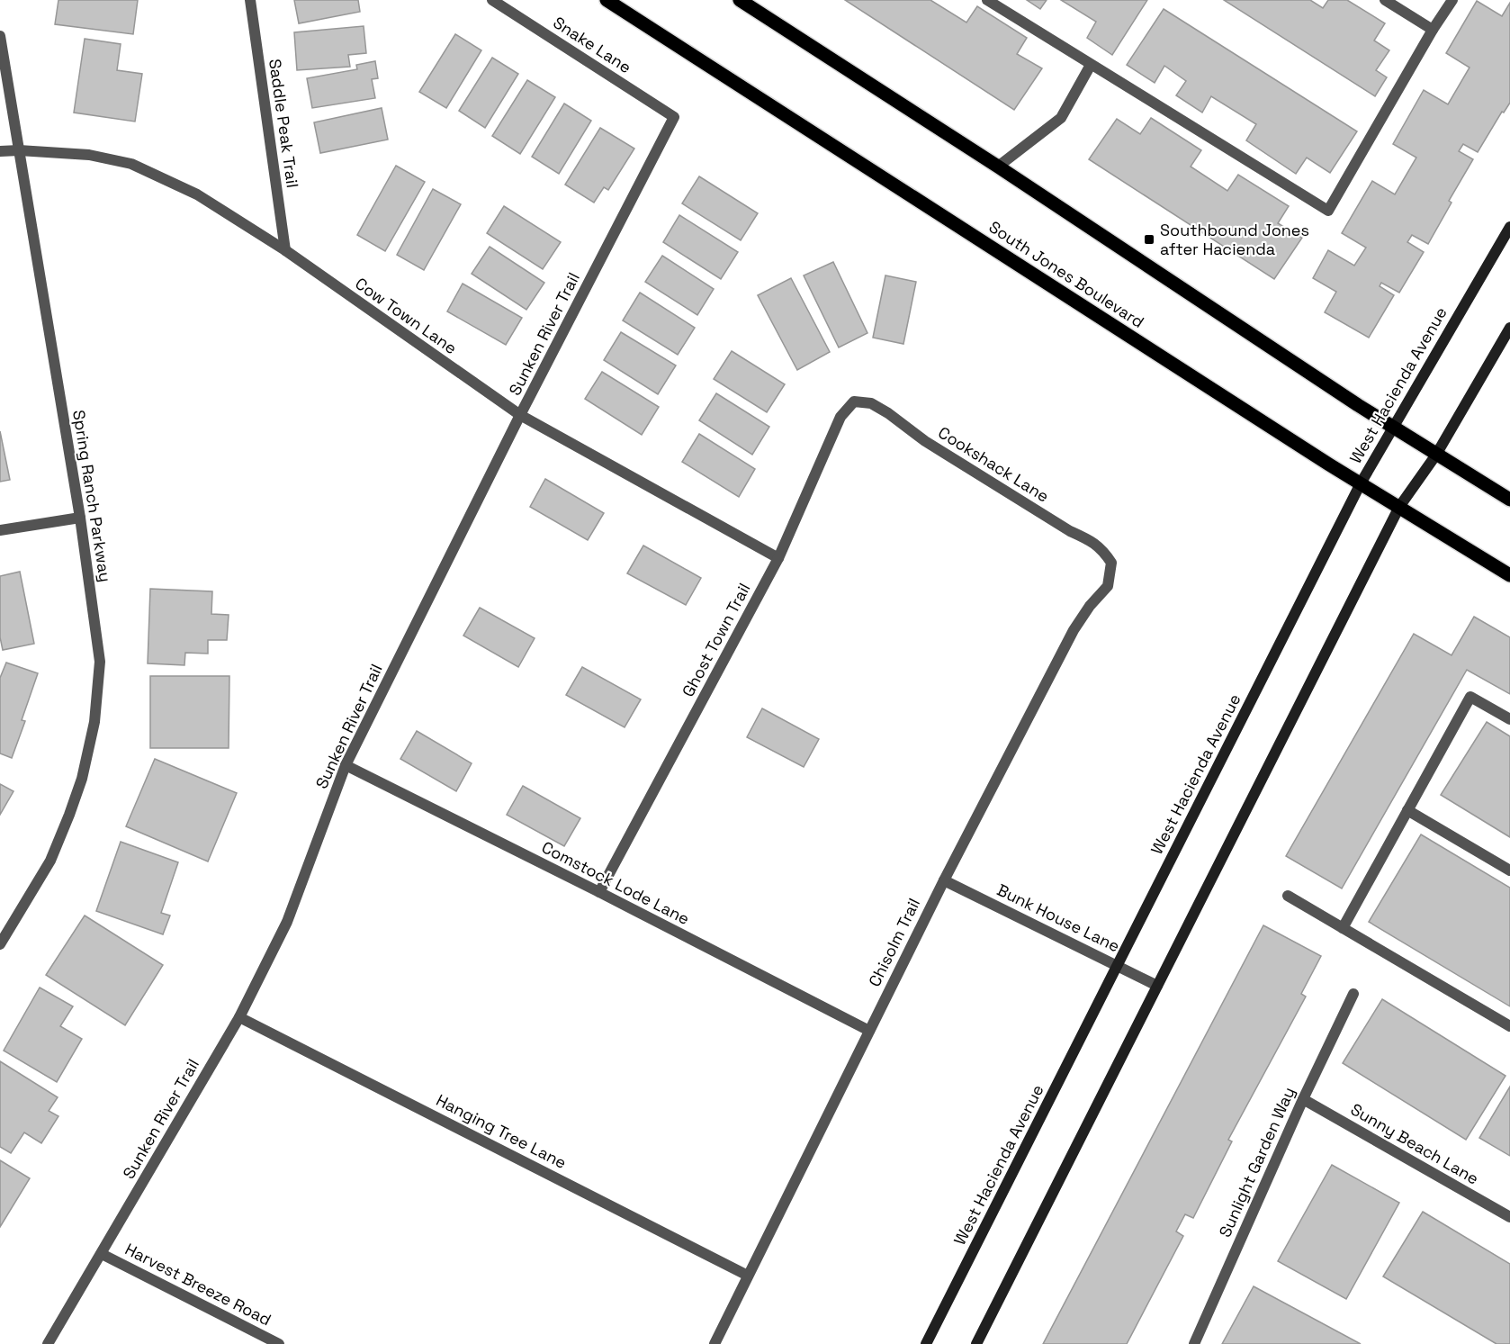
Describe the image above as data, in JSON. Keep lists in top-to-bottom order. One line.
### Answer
{"streets":{"main road":["South Jones Boulevard","West Hacienda Avenue"],"street":["Snake Lane","Saddle Peak Trail","Cow Town Lane","Sunken River Trail","Cookshack Lane","Spring Ranch Parkway","Ghost Town Trail","Comstock Lode Lane","Bunk House Lane","Chisolm Trail","Hanging Tree Lane","Sunny Beach Lane","Sunlight Garden Way","Harvest Breeze Road"]},"crossings":[["Snake Lane","Sunken River Trail"],["Saddle Peak Trail","Cow Town Lane"],["South Jones Boulevard","West Hacienda Avenue"],["Cow Town Lane","Sunken River Trail"],["Cow Town Lane","Spring Ranch Parkway"],["Cow Town Lane","Ghost Town Trail"],["Sunken River Trail","Comstock Lode Lane"],["Sunken River Trail","Hanging Tree Lane"],["Sunken River Trail","Harvest Breeze Road"],["West Hacienda Avenue","Bunk House Lane"],["Cookshack Lane","Ghost Town Trail"],["Cookshack Lane","Chisolm Trail"],["Ghost Town Trail","Comstock Lode Lane"],["Comstock Lode Lane","Chisolm Trail"],["Bunk House Lane","Chisolm Trail"],["Chisolm Trail","Hanging Tree Lane"],["Sunny Beach Lane","Sunlight Garden Way"]],"places":{"transit":["Southbound Jones after Hacienda"]}}
